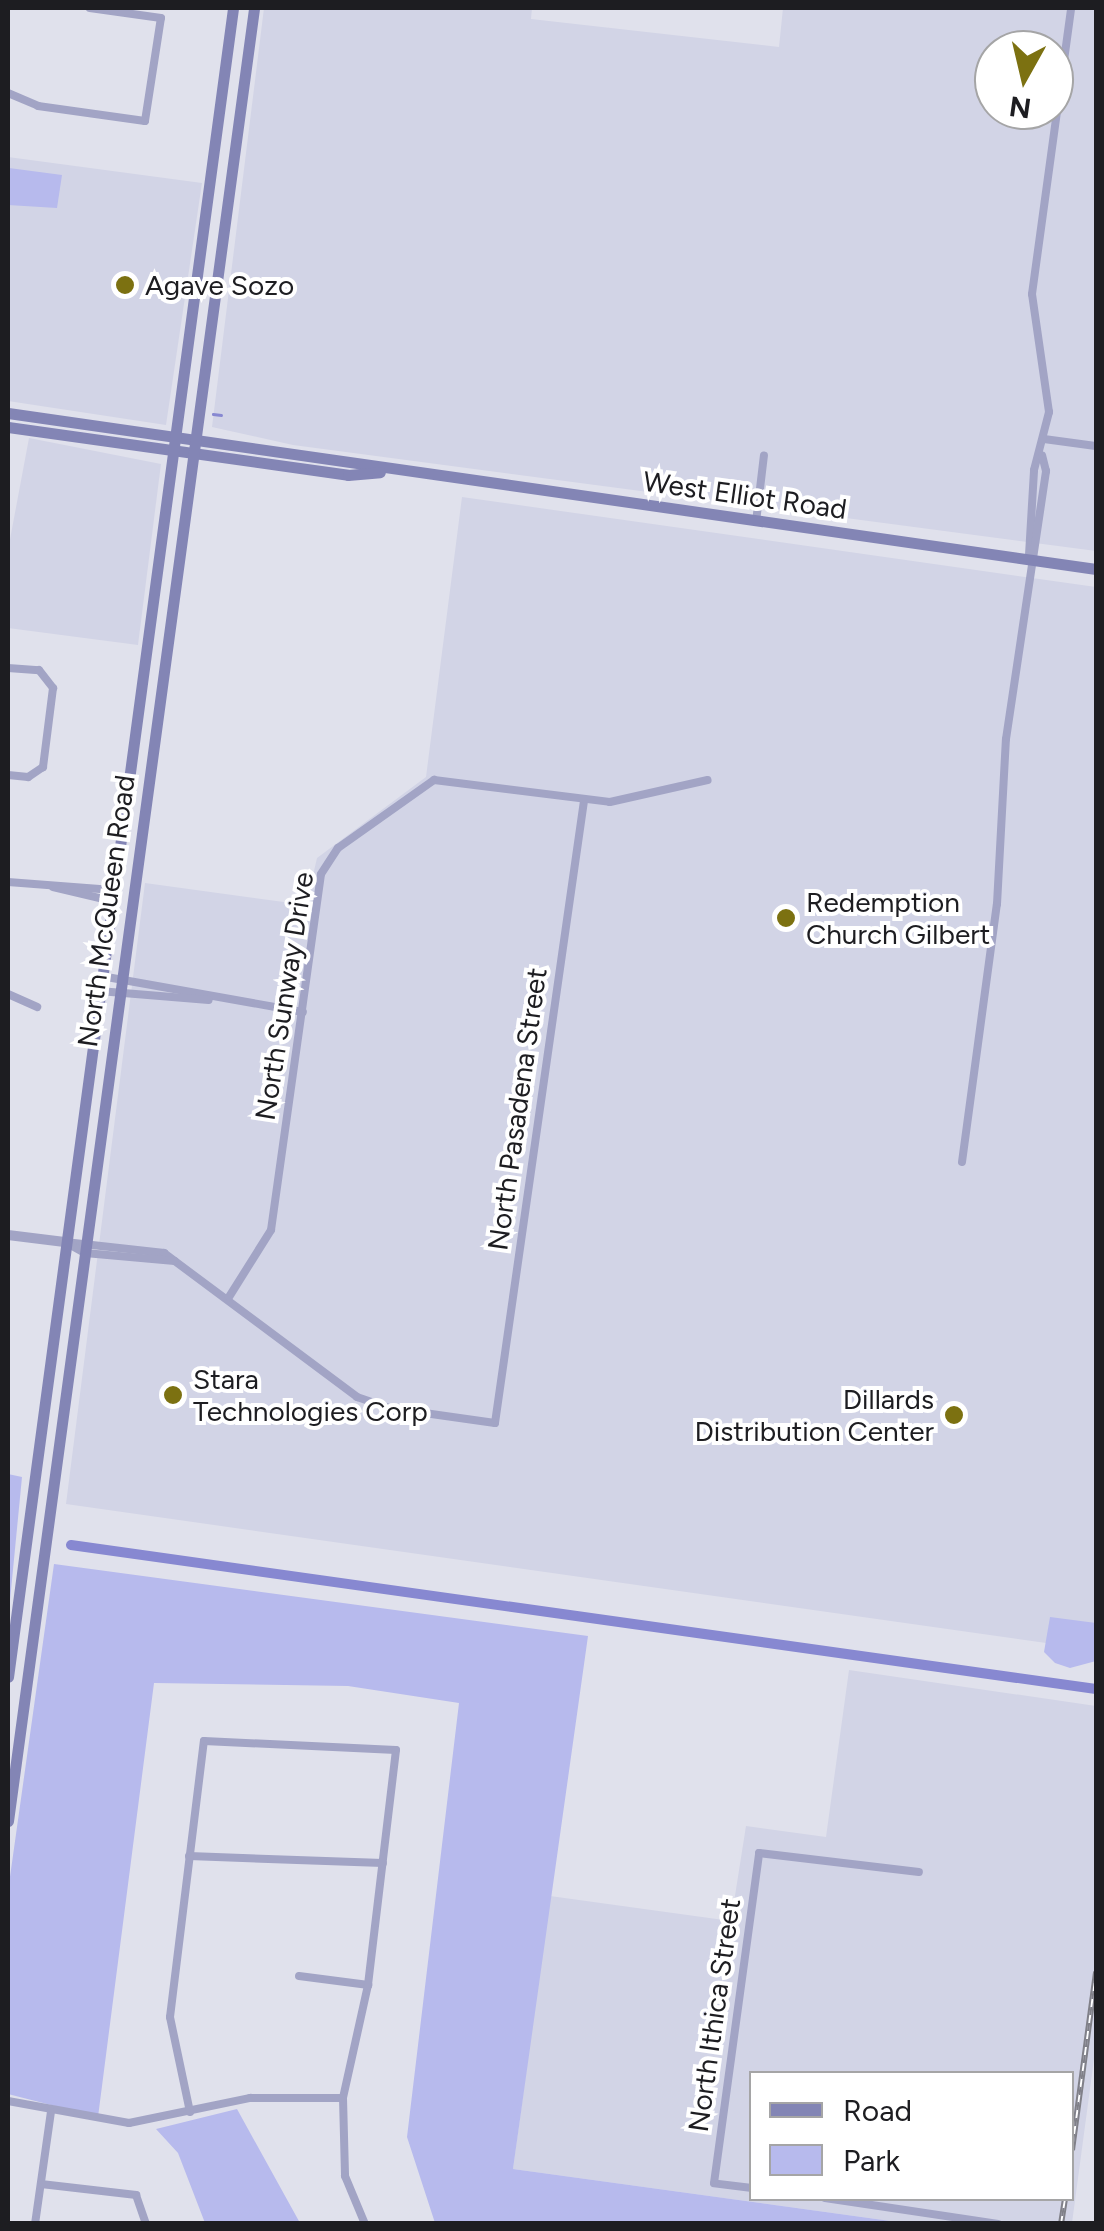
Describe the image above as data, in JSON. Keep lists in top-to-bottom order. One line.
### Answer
{"streets":{"main road":["West Elliot Road","North McQueen Road"],"street":["North Sunway Drive","North Pasadena Street","North Ithica Street"]},"crossings":[["West Elliot Road","North McQueen Road"],["North Sunway Drive","North Pasadena Street"]],"places":["Agave Sozo","Redemption Church Gilbert","Stara Technologies Corp","Dillards Distribution Center"],"legend":["Road","Park"],"north":"bottom"}
